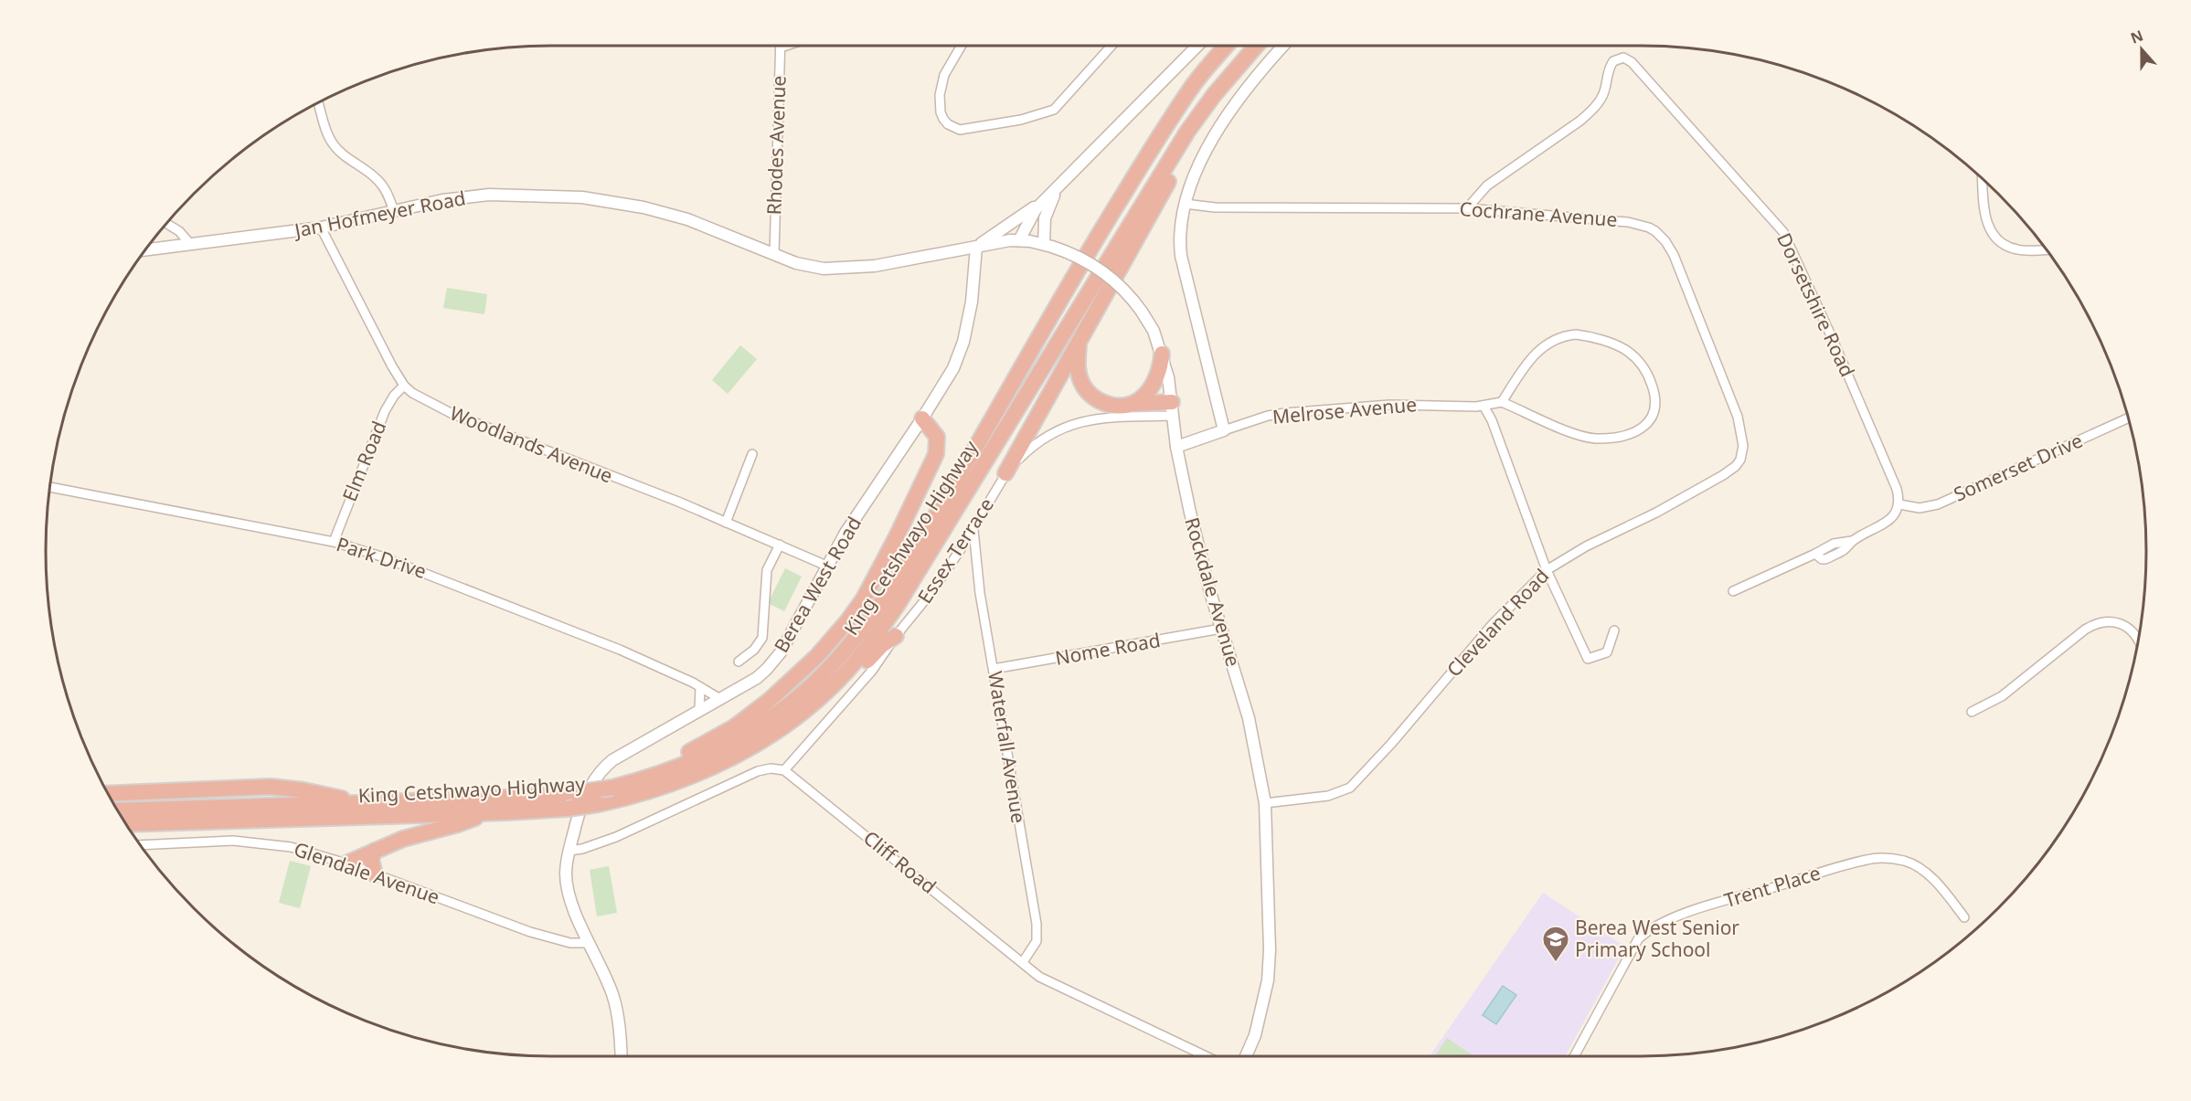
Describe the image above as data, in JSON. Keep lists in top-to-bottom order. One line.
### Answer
{"streets":{"highway":["King Cetshwayo Highway"],"street":["Rhodes Avenue","Jan Hofmeyer Road","Cochrane Avenue","Dorsetshire Road","Melrose Avenue","Woodlands Avenue","Elm Road","Somerset Drive","Essex Terrace","Park Drive","Berea West Road","Rockdale Avenue","Cleveland Road","Nome Road","Waterfall Avenue","Cliff Road","Glendale Avenue","Trent Place"]},"crossings":[["Rhodes Avenue","Jan Hofmeyer Road"],["Jan Hofmeyer Road","Woodlands Avenue"],["Jan Hofmeyer Road","Berea West Road"],["Jan Hofmeyer Road","Rockdale Avenue"],["Cochrane Avenue","Dorsetshire Road"],["Cochrane Avenue","Cleveland Road"],["Dorsetshire Road","Somerset Drive"],["Melrose Avenue","Rockdale Avenue"],["Woodlands Avenue","Elm Road"],["Woodlands Avenue","Berea West Road"],["Elm Road","Park Drive"],["Essex Terrace","Rockdale Avenue"],["Essex Terrace","Waterfall Avenue"],["Essex Terrace","Cliff Road"],["Park Drive","Berea West Road"],["Berea West Road","Rockdale Avenue"],["Berea West Road","Glendale Avenue"],["Rockdale Avenue","Cleveland Road"],["Rockdale Avenue","Nome Road"],["Nome Road","Waterfall Avenue"],["Waterfall Avenue","Cliff Road"]],"places":{"school or university":["Berea West Senior Primary School"]},"north":"top"}
